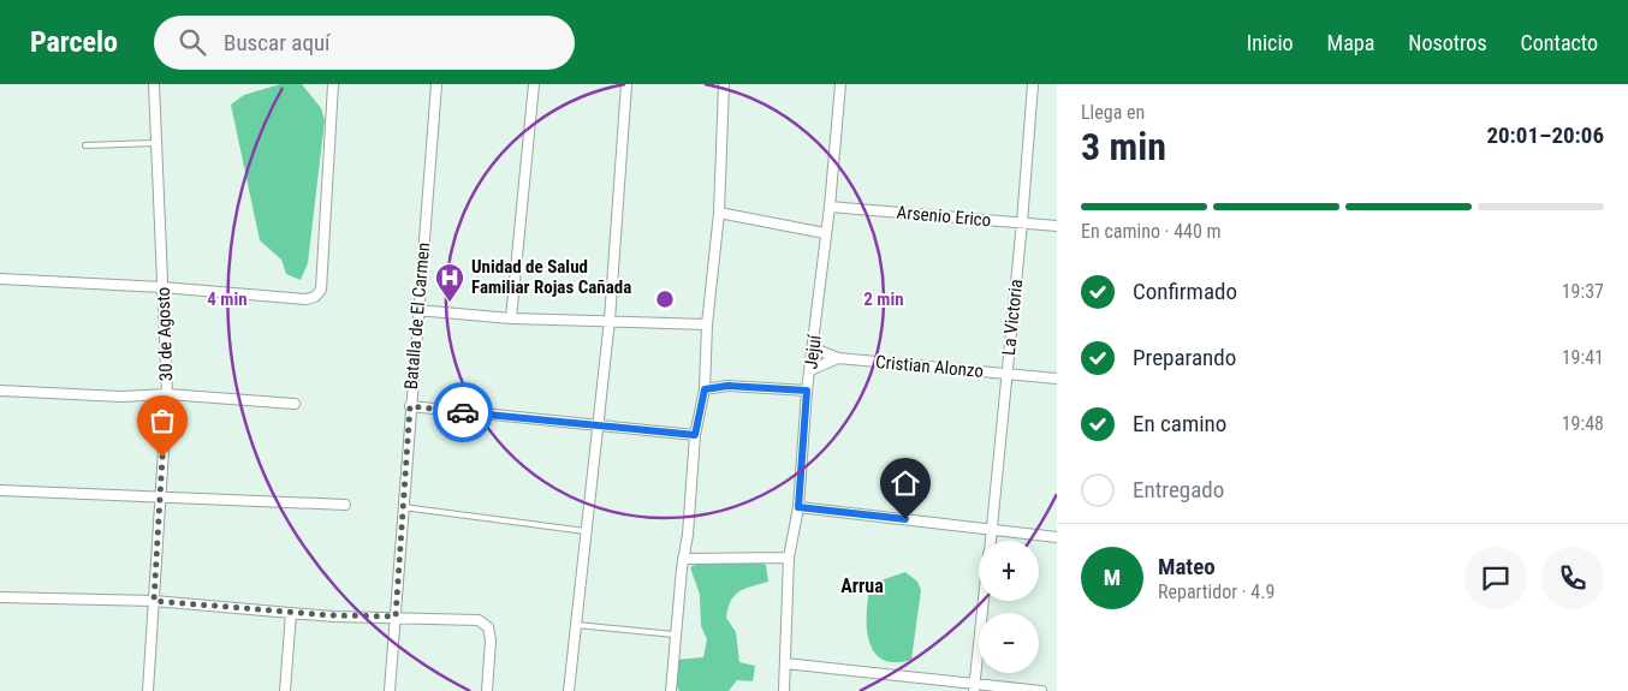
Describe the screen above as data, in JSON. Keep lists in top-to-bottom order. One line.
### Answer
{"streets":{"street":["Arsenio Erico","Batalla de El Carmen","La Victoria","30 de Agosto","Jejuí","Cristian Alonzo"]},"crossings":[["Arsenio Erico","La Victoria"],["Arsenio Erico","Jejuí"],["La Victoria","Cristian Alonzo"],["Jejuí","Cristian Alonzo"]],"districts":["Arrua"],"places":{"hospital":["Unidad de Salud Familiar Rojas Cañada"]},"page":{"header":"Parcelo","search":"Buscar aquí","nav":["Inicio","Mapa","Nosotros","Contacto"],"heading":["3 min","Llega en","20:01–20:06"],"panel":["Mateo","Repartidor · 4.9"],"bar":"En camino · 440 m","list":[["Confirmado","19:37"],["Preparando","19:41"],["En camino","19:48"],"Entregado"],"map_buttons":["+","−"],"round":"M"},"rings":["2 min","4 min"]}
